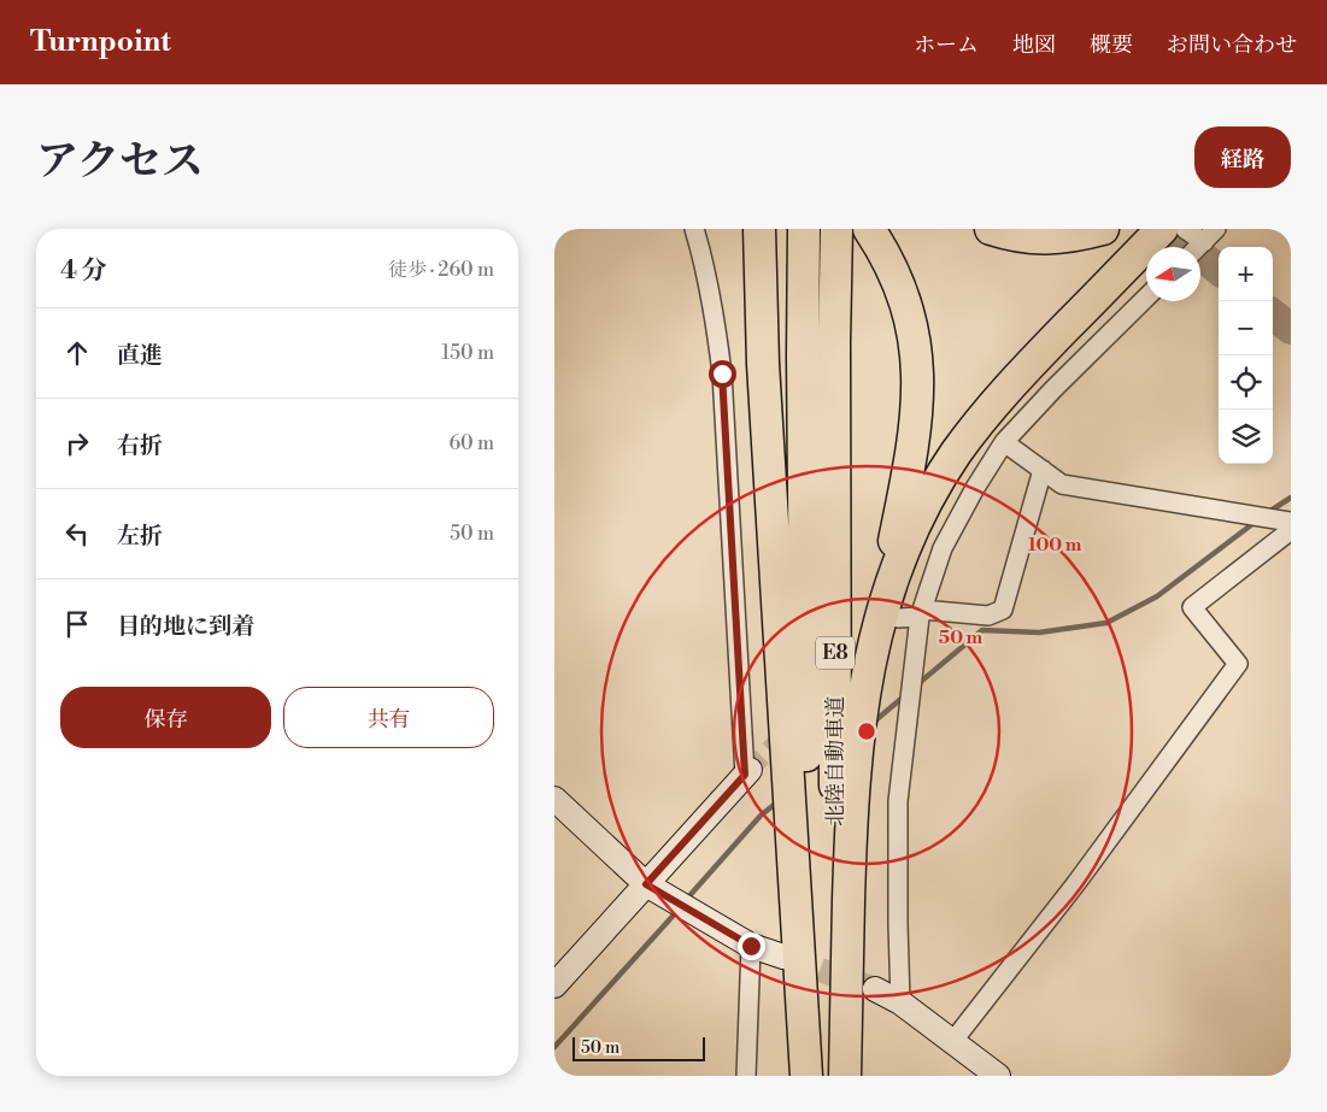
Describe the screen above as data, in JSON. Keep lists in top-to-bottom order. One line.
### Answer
{"streets":{"highway":["E8","北陸自動車道"]},"scale_bar":"50 m","north":"left","page":{"header":"Turnpoint","nav":["ホーム","地図","概要","お問い合わせ"],"title":"アクセス","buttons":["経路",["保存","共有"]],"heading":["4 分","徒歩 · 260 m"],"map_buttons":["+","−"],"list":[["直進","150 m"],["右折","60 m"],["左折","50 m"],"目的地に到着"],"scale":"50 m"},"rings":["100 m","50 m"]}
